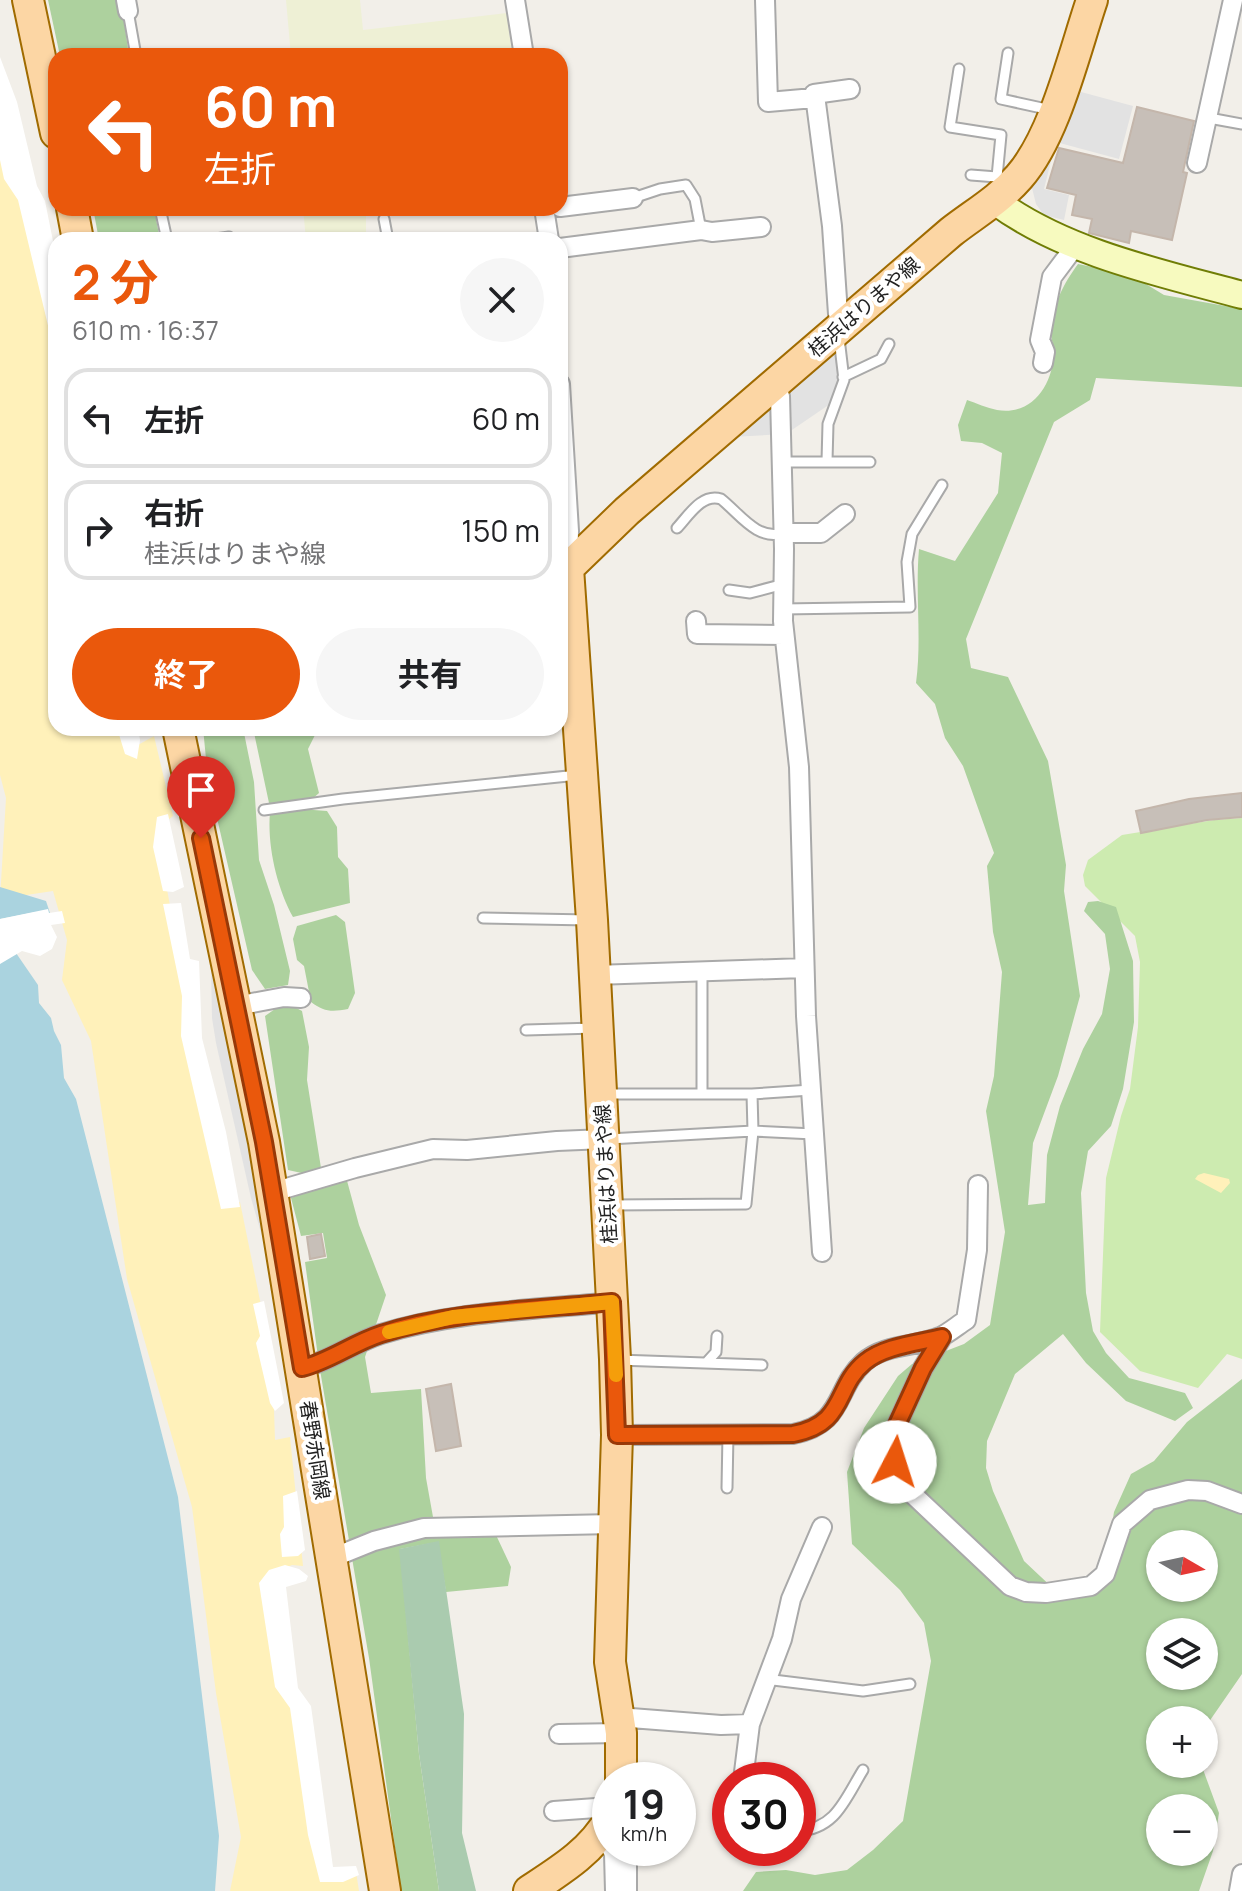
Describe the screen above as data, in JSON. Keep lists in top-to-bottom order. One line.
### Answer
{"streets":{"main road":["桂浜はりまや線","春野赤岡線"]},"north":"right","page":{"turn":["60 m","左折"],"heading":["2 分","610 m · 16:37"],"list":[{"name":"左折","value":"60 m"},{"name":"右折","note":"桂浜はりまや線","value":"150 m"}],"buttons":["終了","共有"],"map_buttons":["+","−"],"speed":"19 km/h","limit":"30"}}
